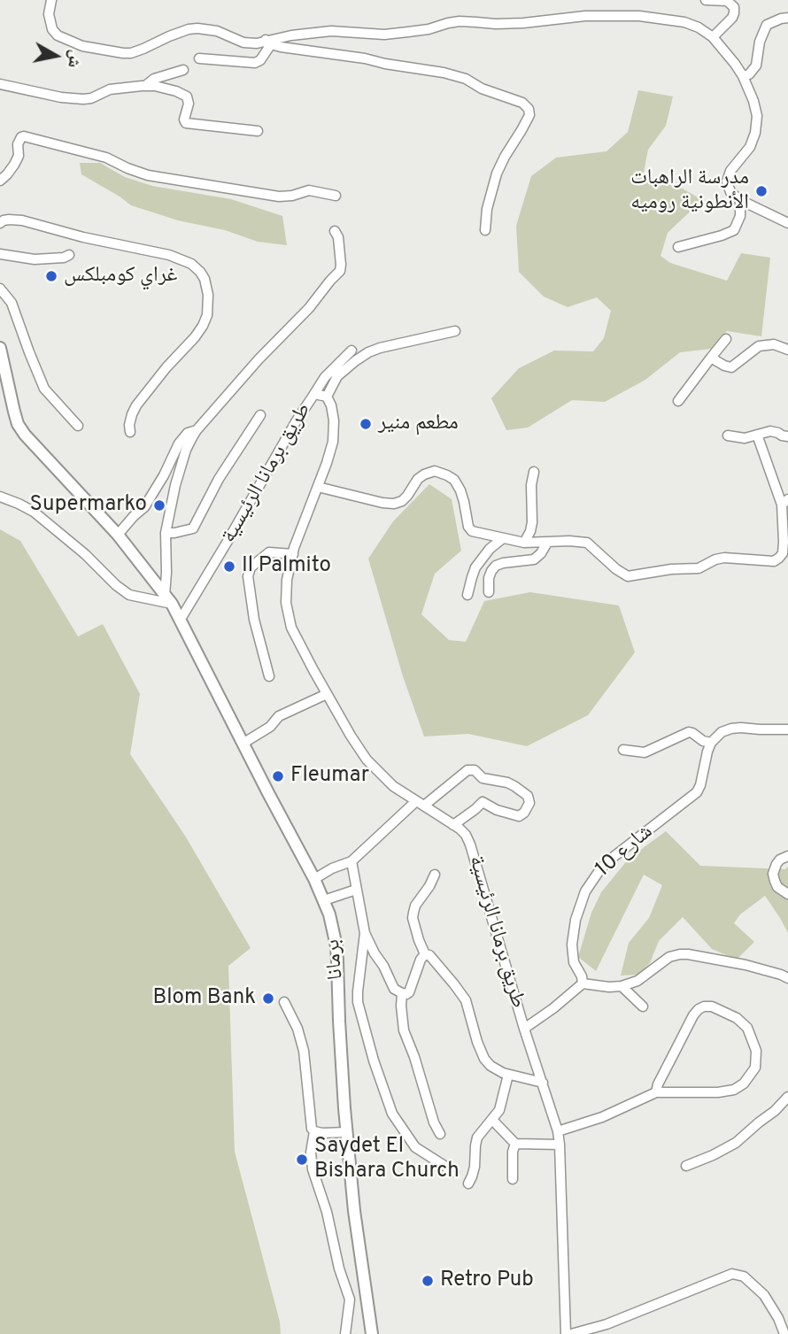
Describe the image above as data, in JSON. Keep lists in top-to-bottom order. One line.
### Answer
{"streets":{"main road":["برمانا"],"street":["طريق برمانا الرئيسية","شارع 10"]},"crossings":[["طريق برمانا الرئيسية","برمانا"]],"places":["مدرسة الراهبات الأنطونية روميه","غراي كومبلكس","مطعم منير","Supermarko","Il Palmito","Fleumar","Blom Bank","Saydet El Bishara Church","Retro Pub"],"north":"right"}
